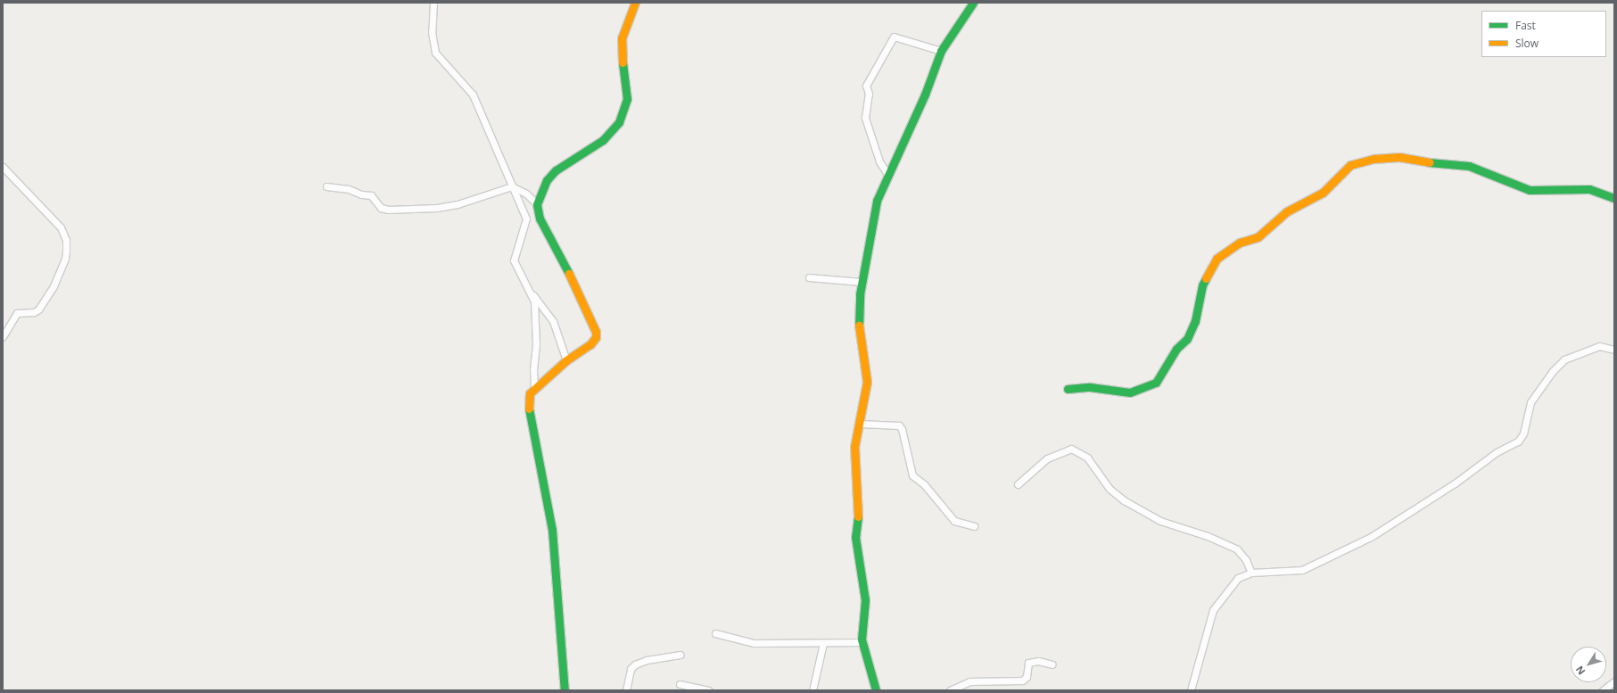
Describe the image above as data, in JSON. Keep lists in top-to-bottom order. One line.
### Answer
{"legend":["Fast","Slow"],"north":"bottom left"}
